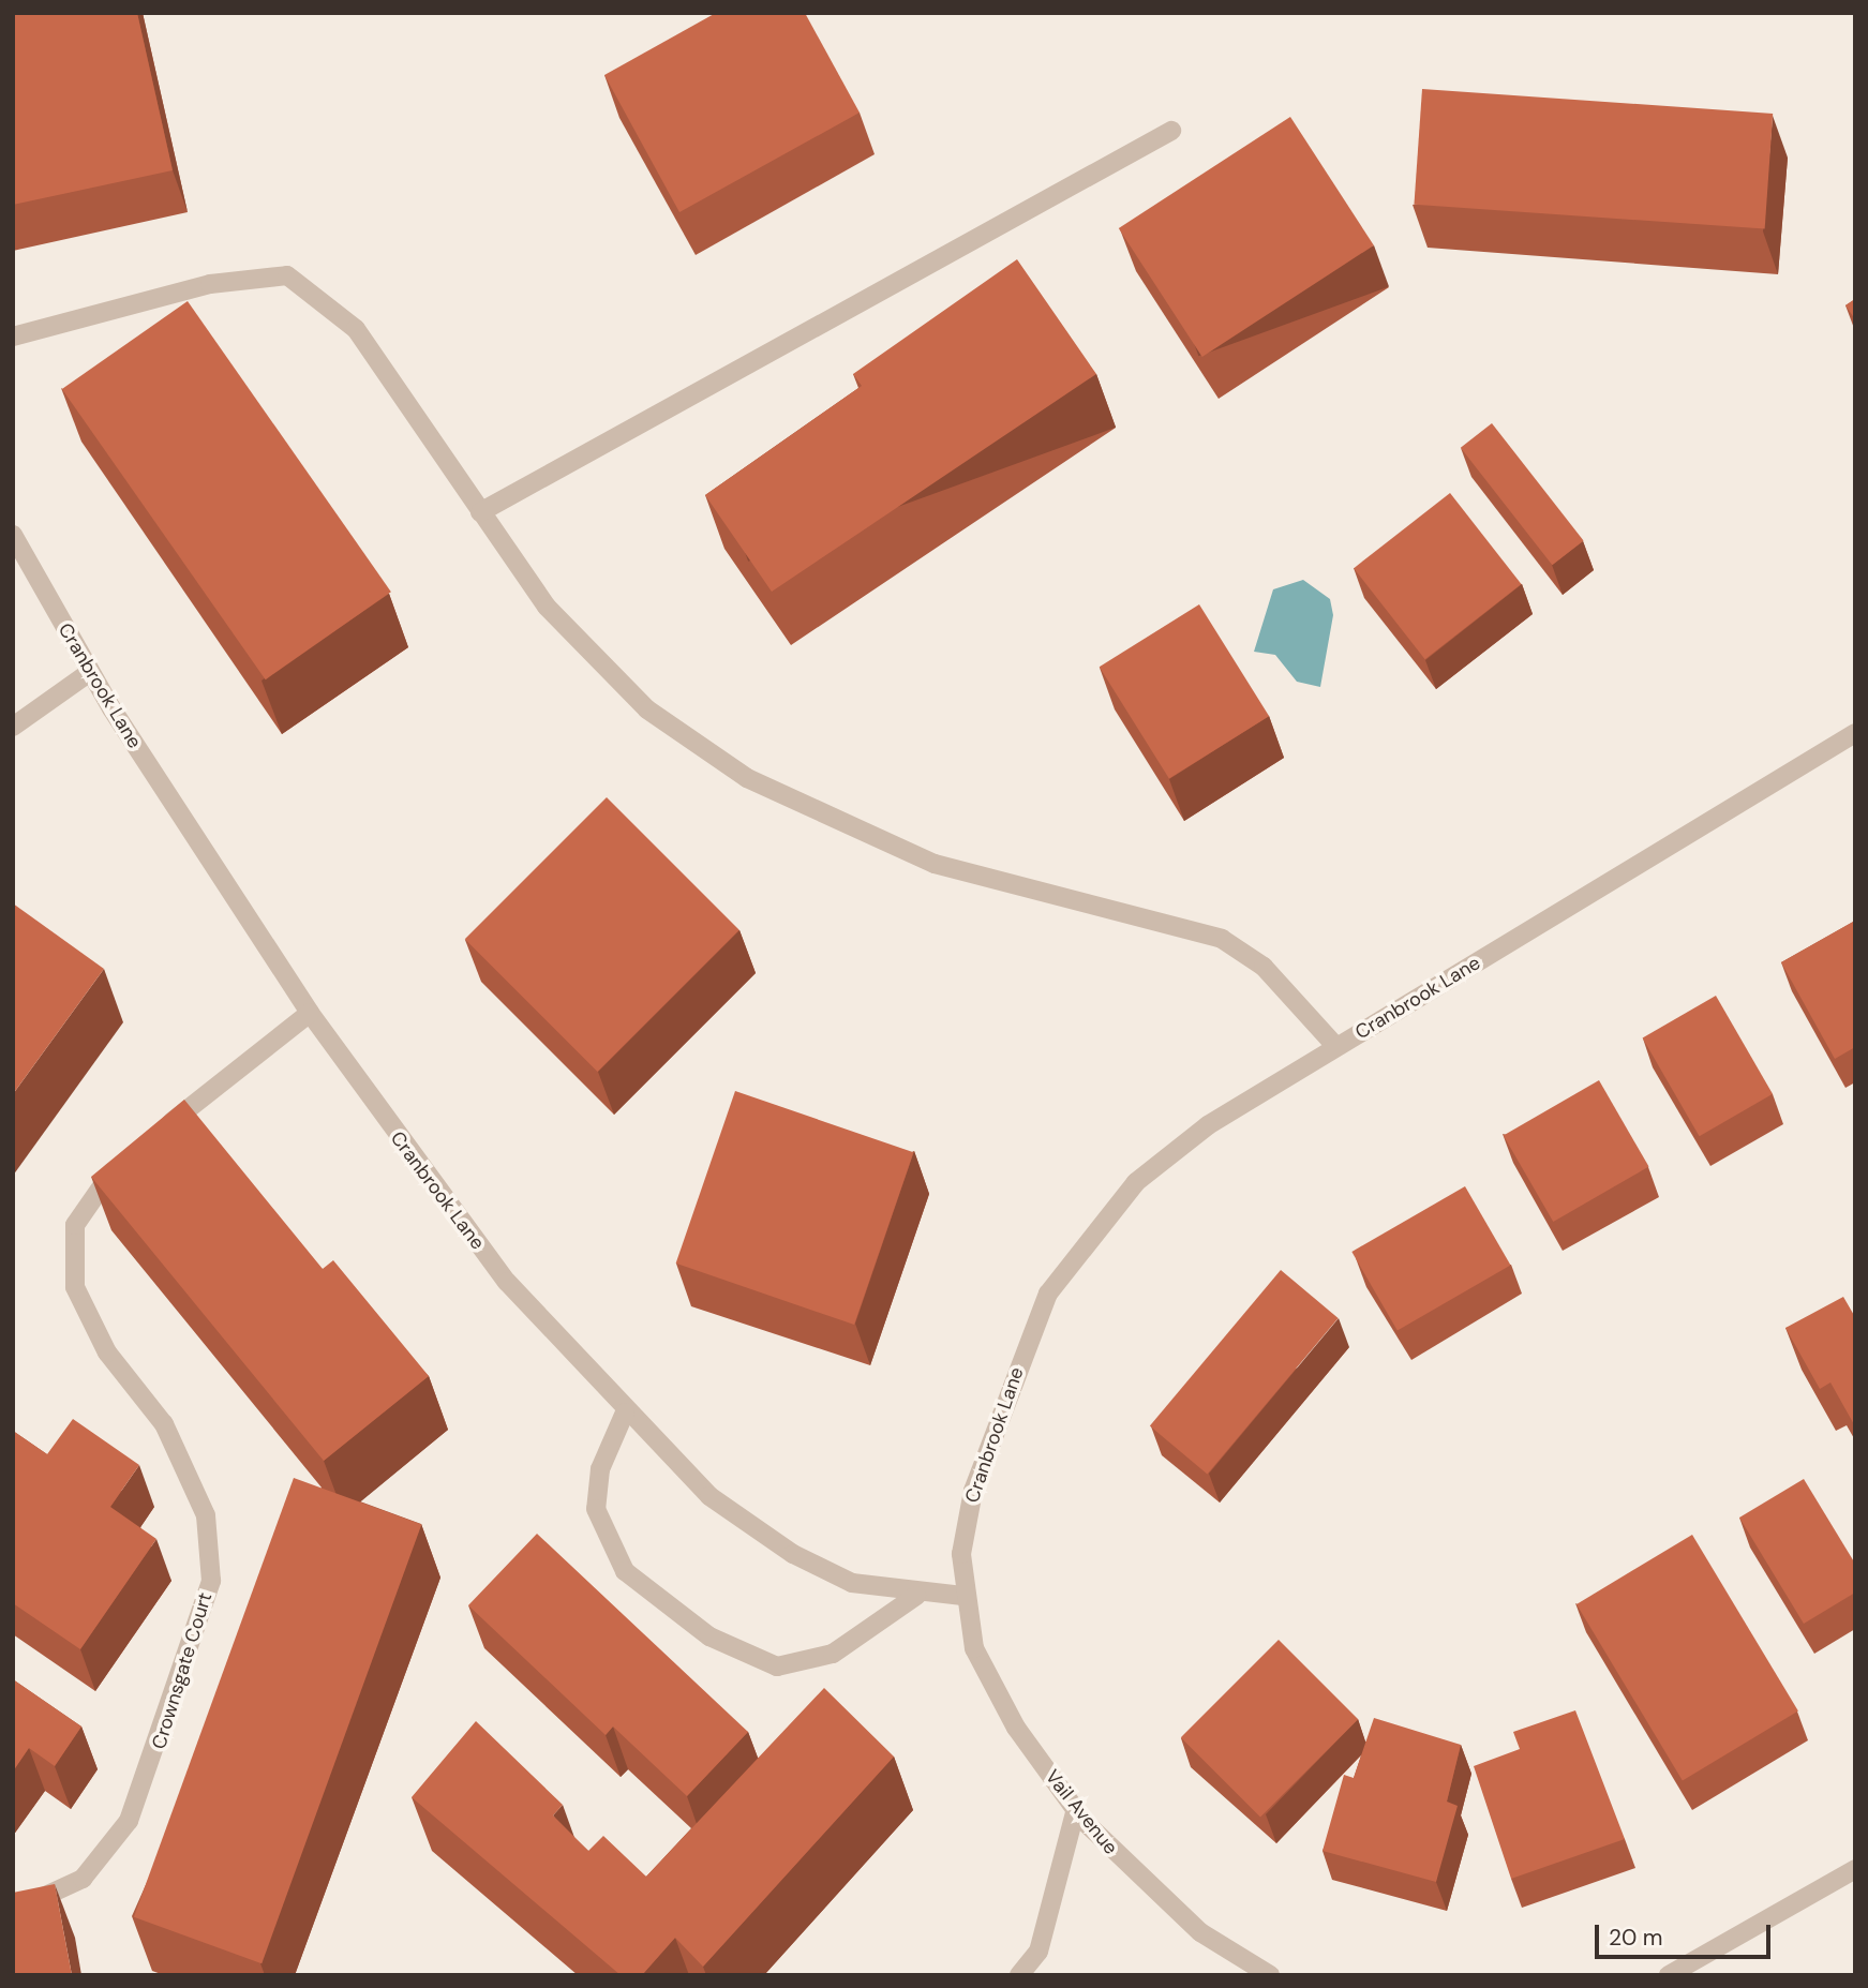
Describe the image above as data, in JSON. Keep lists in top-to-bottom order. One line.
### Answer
{"streets":{"street":["Cranbrook Lane","Crownsgate Court","Vail Avenue"]},"crossings":[["Cranbrook Lane","Vail Avenue"]],"scale_bar":"20 m"}
